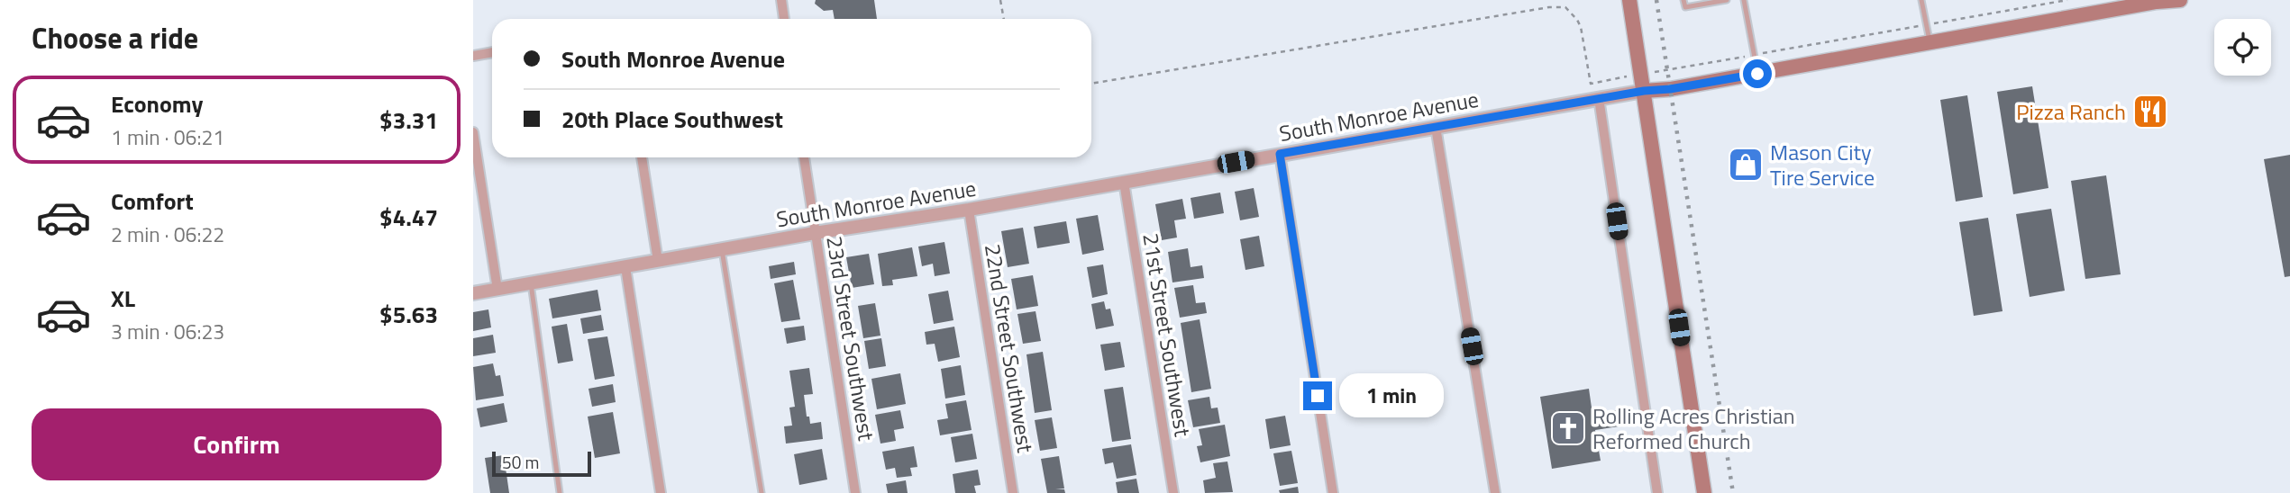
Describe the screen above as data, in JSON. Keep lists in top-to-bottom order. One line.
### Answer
{"streets":{"main road":["South Monroe Avenue"],"street":["21st Street Southwest","23rd Street Southwest","22nd Street Southwest"]},"crossings":[["South Monroe Avenue","21st Street Southwest"],["South Monroe Avenue","23rd Street Southwest"],["South Monroe Avenue","22nd Street Southwest"]],"places":{"restaurant":["Pizza Ranch"],"shop":["Mason City Tire Service"],"church":["Rolling Acres Christian Reformed Church"]},"scale_bar":"50 m","page":{"heading":"Choose a ride","banner":["South Monroe Avenue","20th Place Southwest"],"list":[{"name":"Economy","note":"1 min · 06:21","value":"$3.31"},{"name":"Comfort","note":"2 min · 06:22","value":"$4.47"},{"name":"XL","note":"3 min · 06:23","value":"$5.63"}],"bubble":"1 min","buttons":"Confirm","scale":"50 m"}}
